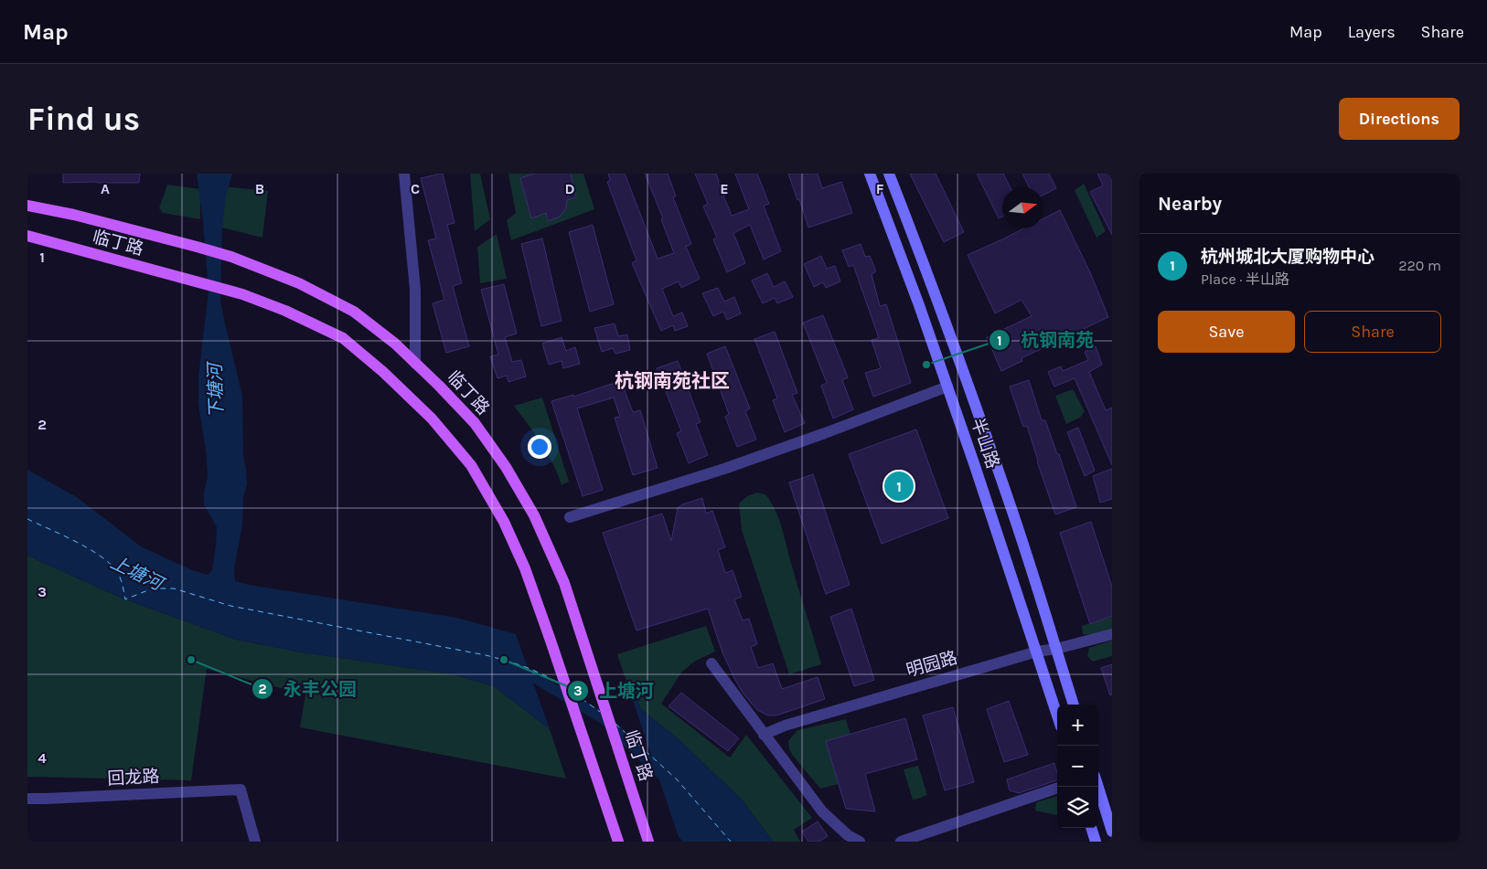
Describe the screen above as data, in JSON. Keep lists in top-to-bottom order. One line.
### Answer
{"streets":{"main road":["临丁路","半山路"],"street":["明园路","回龙路"]},"crossings":[["半山路","明园路"]],"districts":["杭钢南苑社区"],"water":["下塘河","上塘河"],"places":["杭钢南苑","永丰公园","上塘河"],"north":"right","page":{"header":"Map","nav":["Map","Layers","Share"],"buttons":["Directions",["Save","Share"]],"title":"Find us","heading":"Nearby","list":[{"mark":"1","name":"杭州城北大厦购物中心","note":"Place · 半山路","value":"220 m"}],"pins":"1","map_buttons":["+","−"]},"grid":{"columns":["A","B","C","D","E","F"],"rows":["1","2","3","4"]}}
